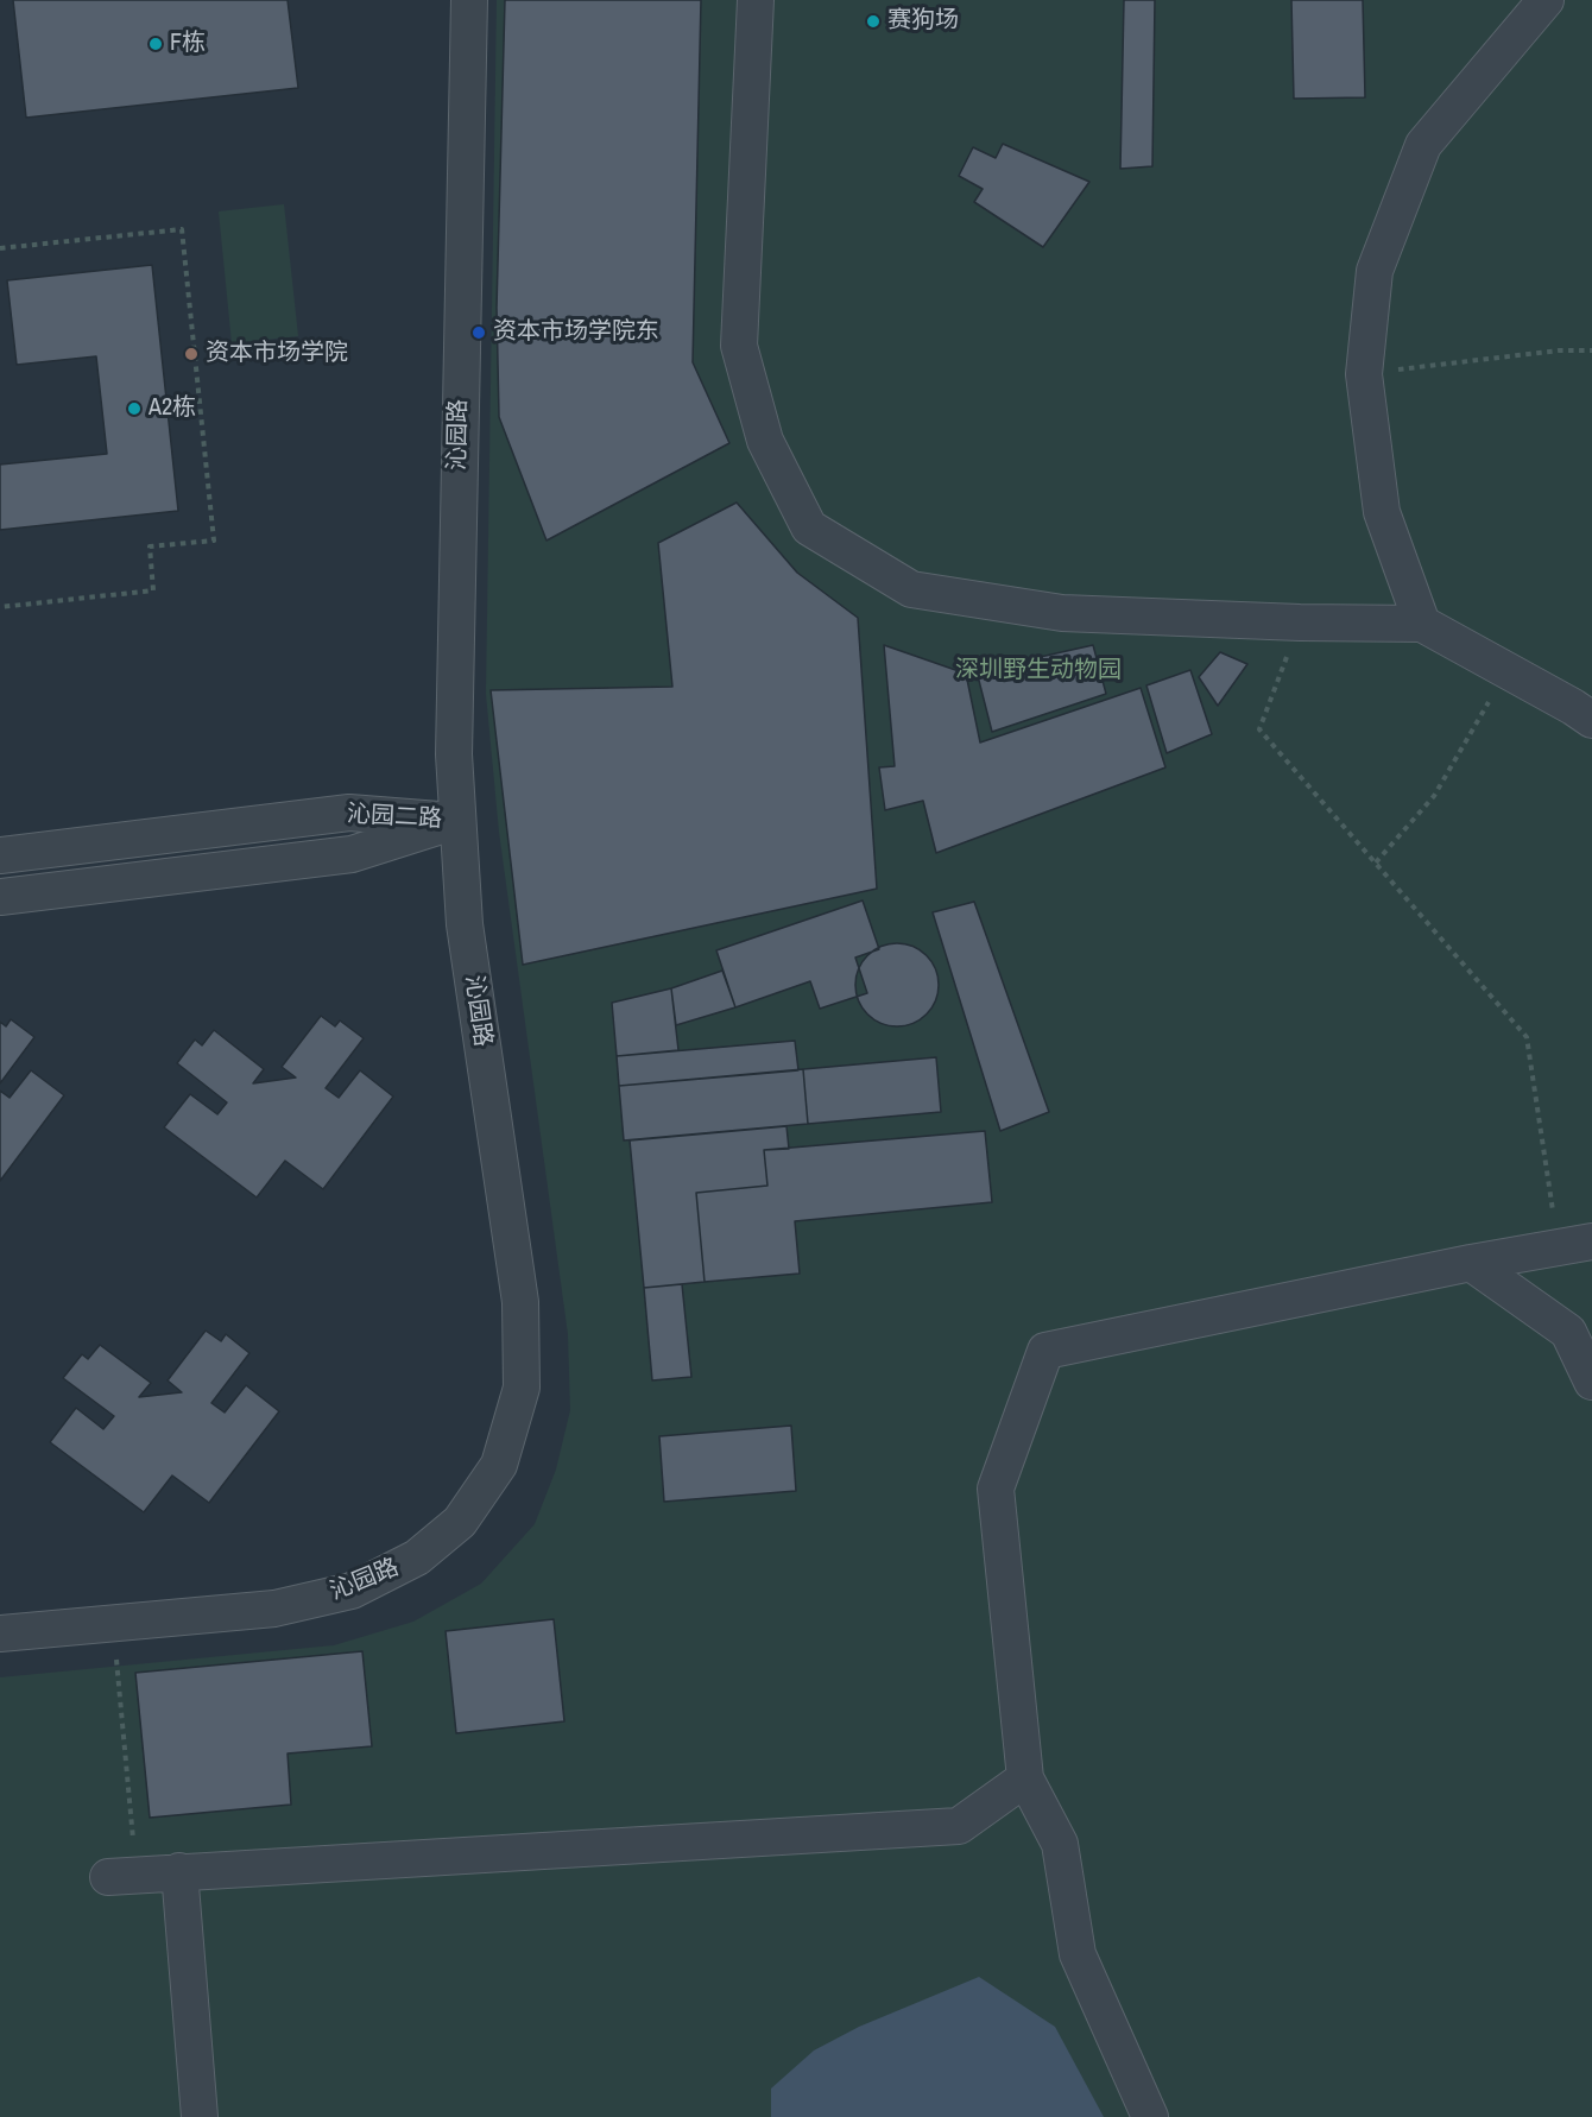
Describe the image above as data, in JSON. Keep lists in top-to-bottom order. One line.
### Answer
{"streets":{"street":["沁园路","沁园二路"]},"crossings":[["沁园路","沁园二路"]],"parks":["深圳野生动物园"],"places":["赛狗场","F栋","资本市场学院东","资本市场学院","A2栋"]}
